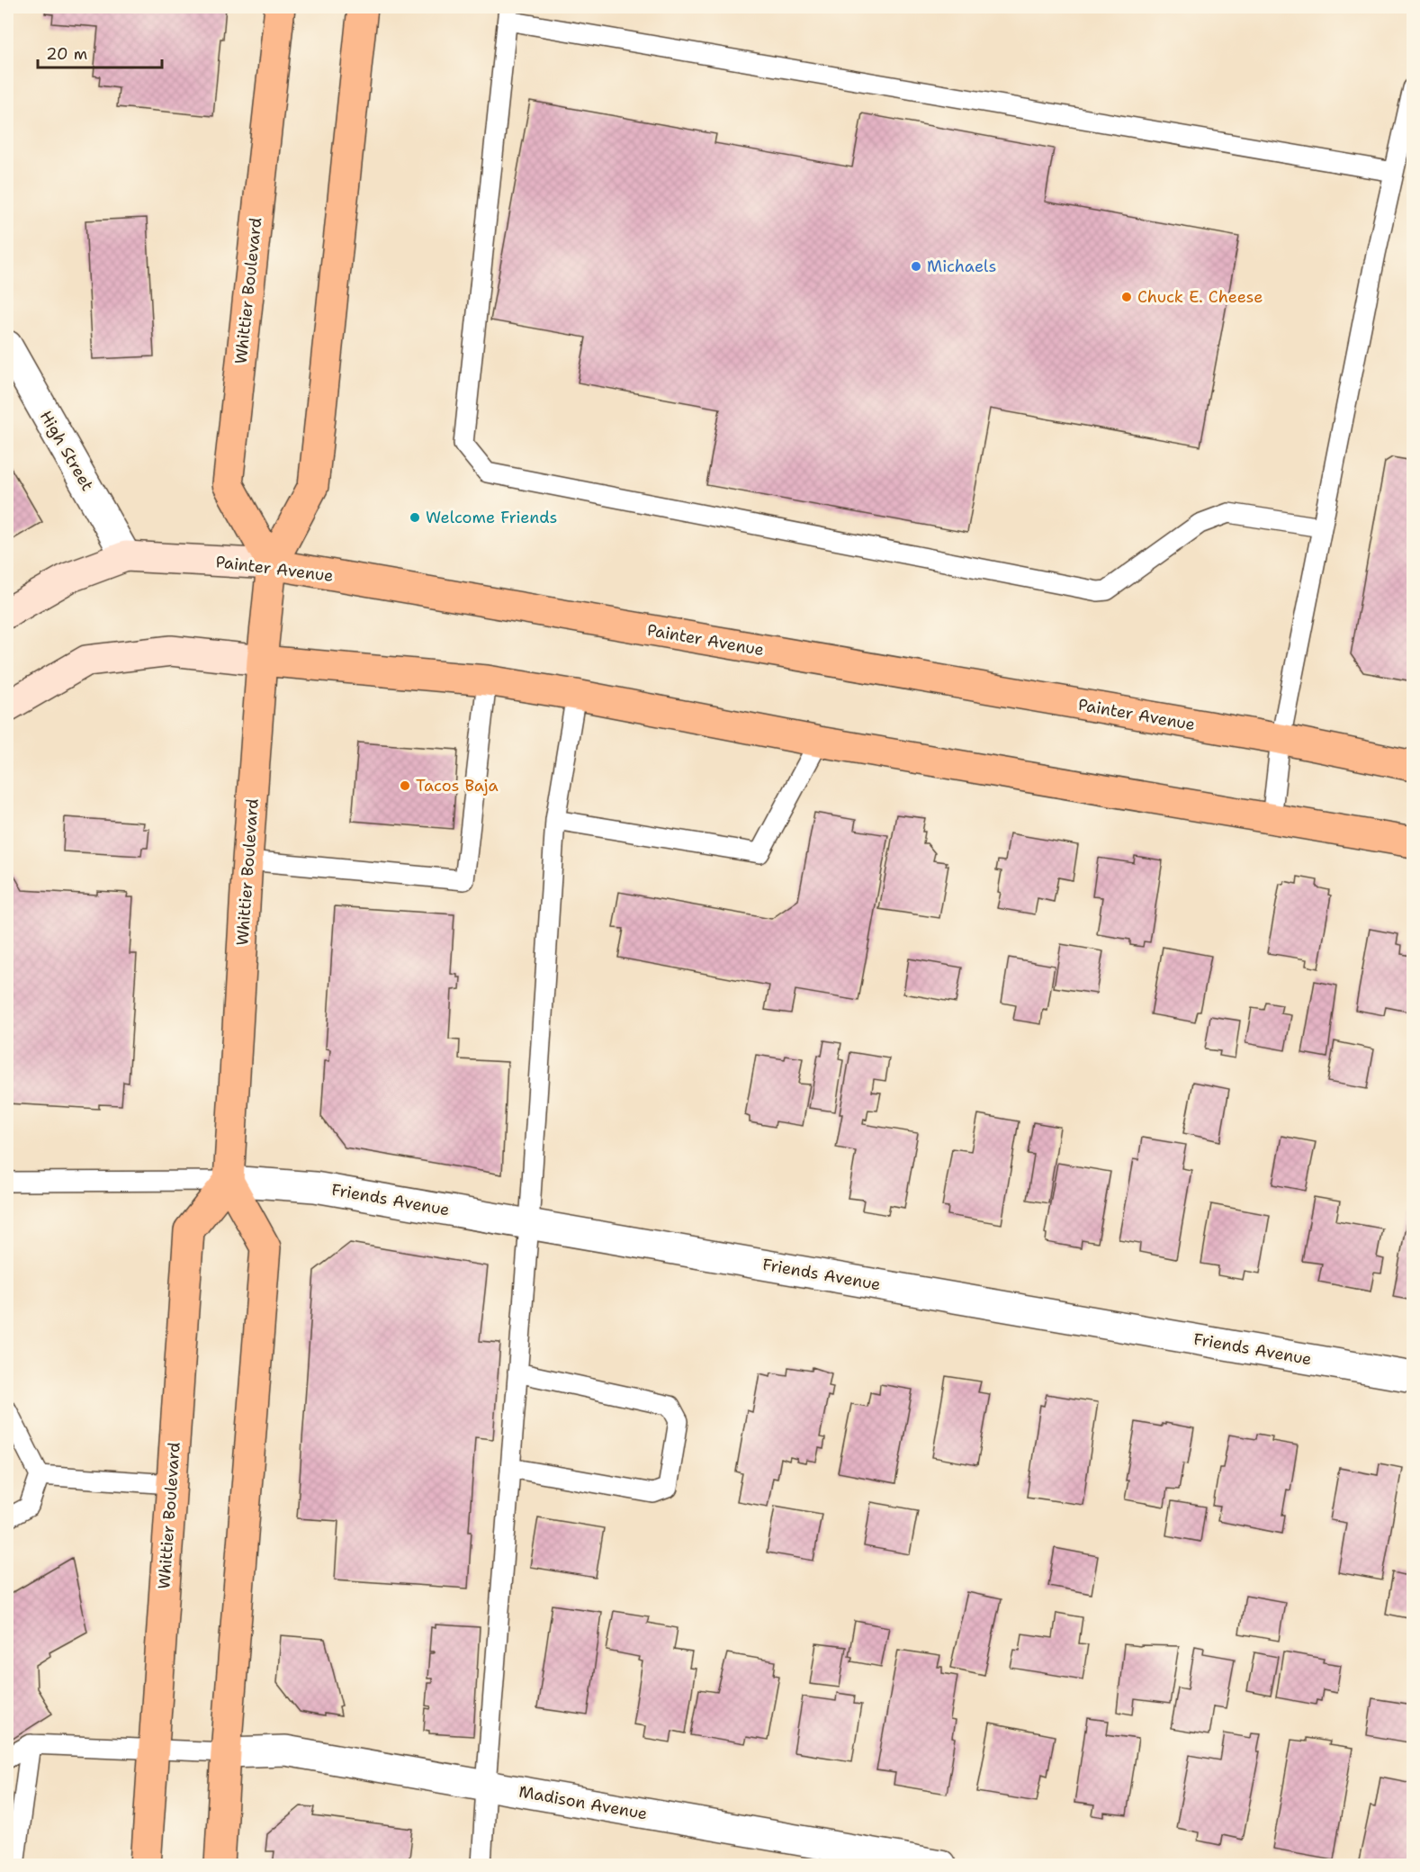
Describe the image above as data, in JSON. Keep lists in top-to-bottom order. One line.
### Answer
{"streets":{"main road":["Whittier Boulevard","Painter Avenue"],"street":["High Street","Friends Avenue","Madison Avenue"]},"crossings":[["Whittier Boulevard","Painter Avenue"],["Whittier Boulevard","Friends Avenue"],["High Street","Painter Avenue"]],"places":["Michaels","Chuck E. Cheese","Welcome Friends","Tacos Baja"],"scale_bar":"20 m"}
